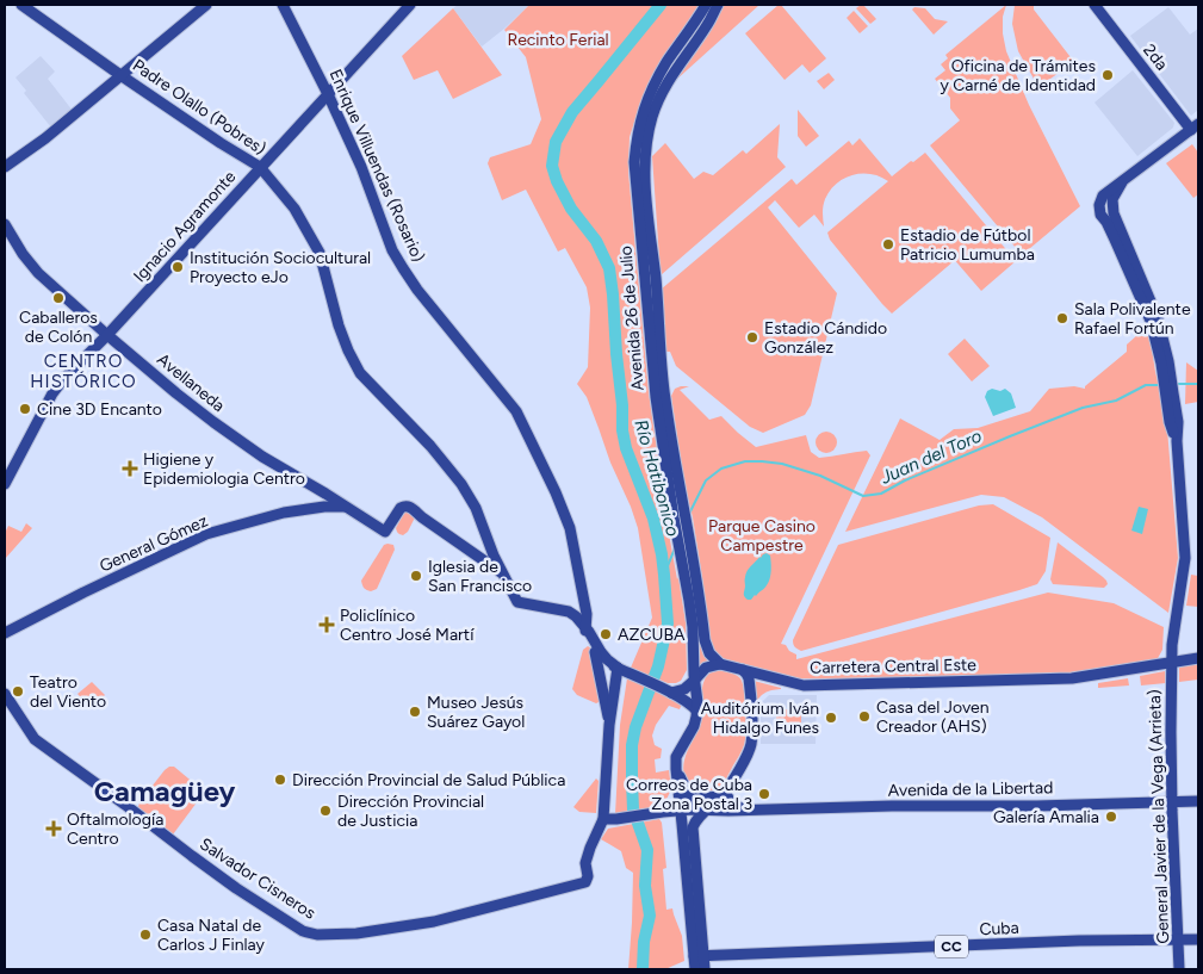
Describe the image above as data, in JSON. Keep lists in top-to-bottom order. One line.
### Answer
{"streets":{"main road":["2da","Padre Olallo (Pobres)","Enrique Villuendas (Rosario)","Ignacio Agramonte","Avenida 26 de Julio","Avellaneda","General Gómez","Carretera Central Este","Avenida de la Libertad","General Javier de la Vega (Arrieta)","Salvador Cisneros","Cuba","CC"]},"crossings":[["Padre Olallo (Pobres)","Enrique Villuendas (Rosario)"],["Padre Olallo (Pobres)","Ignacio Agramonte"],["Padre Olallo (Pobres)","Avellaneda"],["Enrique Villuendas (Rosario)","Ignacio Agramonte"],["Enrique Villuendas (Rosario)","Avenida de la Libertad"],["Ignacio Agramonte","Avellaneda"],["Avenida 26 de Julio","Carretera Central Este"],["Avellaneda","General Gómez"],["Carretera Central Este","General Javier de la Vega (Arrieta)"],["Avenida de la Libertad","General Javier de la Vega (Arrieta)"],["General Javier de la Vega (Arrieta)","Cuba"]],"districts":["CENTRO HISTÓRICO","Camagüey"],"water":["Juan del Toro","Río Hatibonico"],"parks":["Recinto Ferial","Parque Casino Campestre"],"places":{"other":["Oficina de Trámites y Carné de Identidad","Estadio de Fútbol Patricio Lumumba","Institución Sociocultural Proyecto eJo","Caballeros de Colón","Sala Polivalente Rafael Fortún","Estadio Cándido González","Cine 3D Encanto","Iglesia de San Francisco","AZCUBA","Teatro del Viento","Museo Jesús Suárez Gayol","Casa del Joven Creador (AHS)","Auditórium Iván Hidalgo Funes","Dirección Provincial de Salud Pública","Correos de Cuba Zona Postal 3","Dirección Provincial de Justicia","Galería Amalia","Casa Natal de Carlos J Finlay"],"health":["Higiene y Epidemiologia Centro","Policlínico Centro José Martí","Oftalmología Centro"]}}
